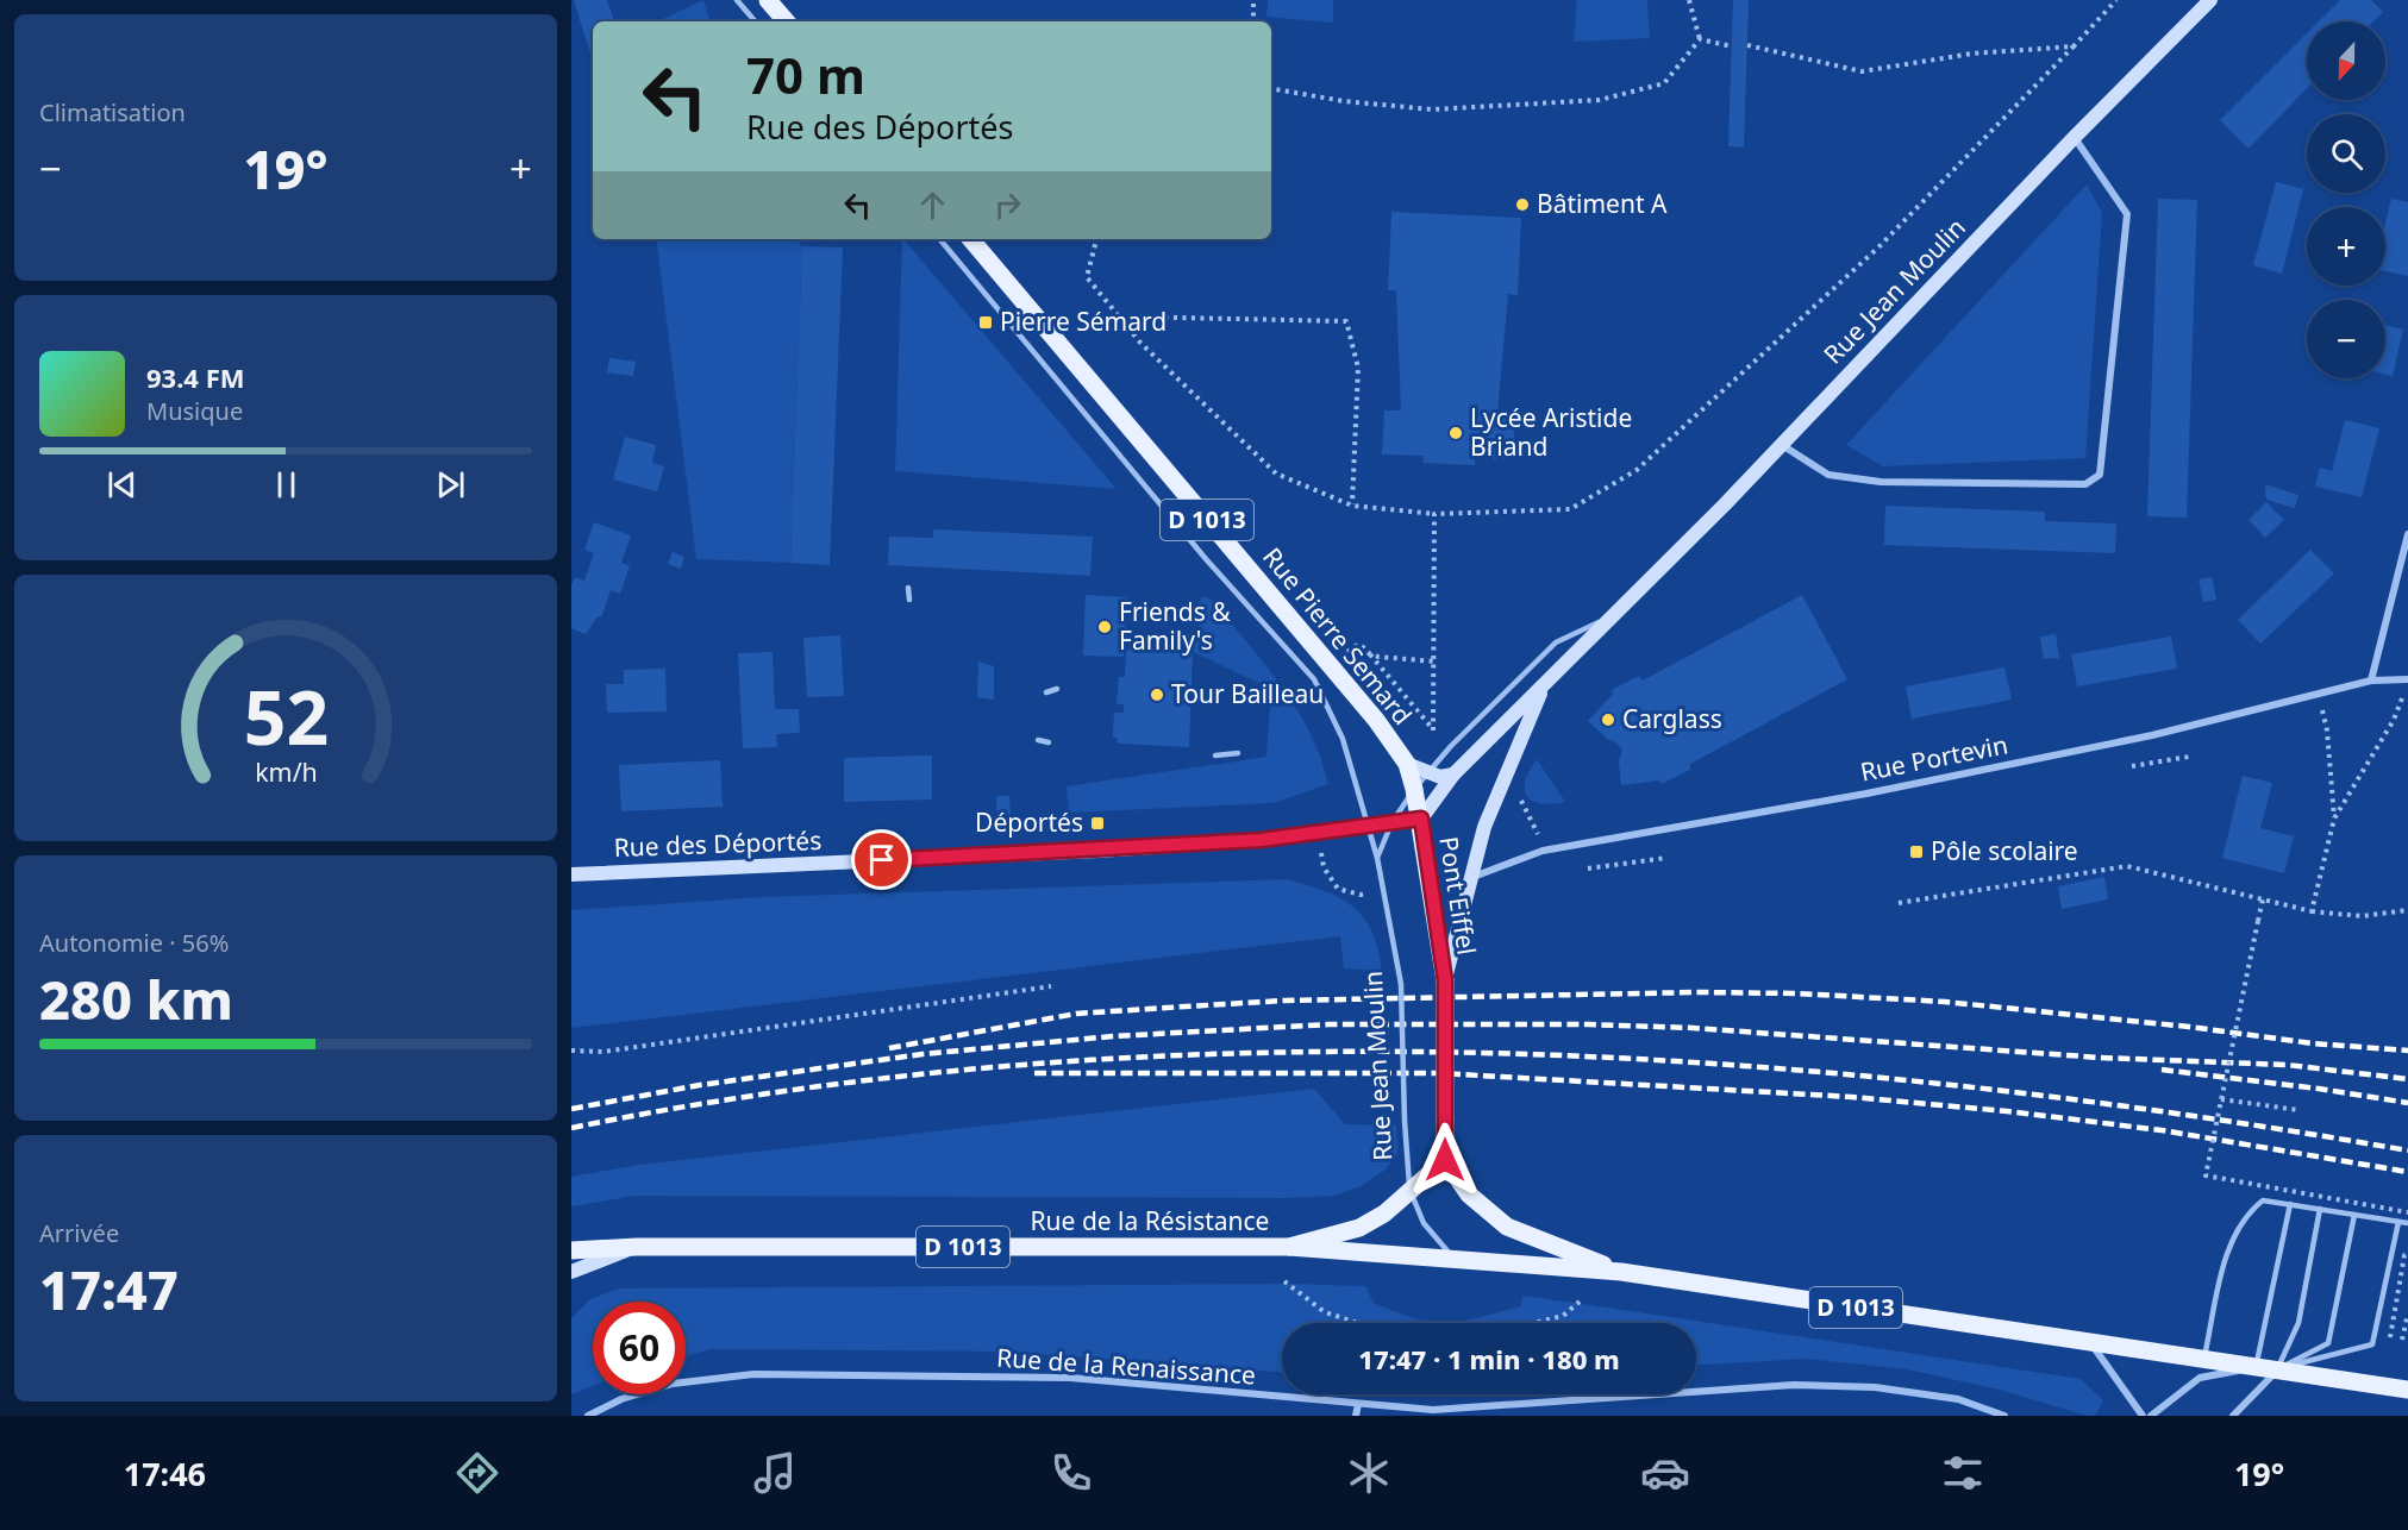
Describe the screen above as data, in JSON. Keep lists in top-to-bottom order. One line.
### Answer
{"streets":{"main road":["Rue Jean Moulin","D 1013","Rue Pierre Semard","Rue des Déportés","Pont Eiffel","Rue de la Résistance"],"street":["Rue Portevin","Rue de la Renaissance"]},"crossings":[["Rue Jean Moulin","D 1013"],["Rue Jean Moulin","Rue Pierre Semard"],["Rue Jean Moulin","Rue Portevin"],["Rue Jean Moulin","Rue des Déportés"],["Rue Jean Moulin","Pont Eiffel"],["Rue Jean Moulin","Rue de la Résistance"],["D 1013","Pont Eiffel"],["D 1013","Rue de la Résistance"],["Rue Pierre Semard","Rue des Déportés"],["Rue Pierre Semard","Pont Eiffel"],["Rue Portevin","Pont Eiffel"],["Rue des Déportés","Pont Eiffel"],["Pont Eiffel","Rue de la Résistance"]],"places":{"other":["Bâtiment A","Lycée Aristide Briand","Friends & Family's","Tour Bailleau","Carglass"],"transit":["Pierre Sémard","Déportés","Pôle scolaire"]},"north":"bottom","page":{"tile":["Climatisation",["Autonomie · 56%","280 km"],["Arrivée","17:47"]],"map_buttons":["+","−"],"turn":["70 m","Rue des Déportés"],"heat":["−","19°","+"],"song":["93.4 FM","Musique"],"limit":"60","trip":"17:47 · 1 min · 180 m","tabs":["17:46","19°"],"gauge":["52","km/h"]}}
